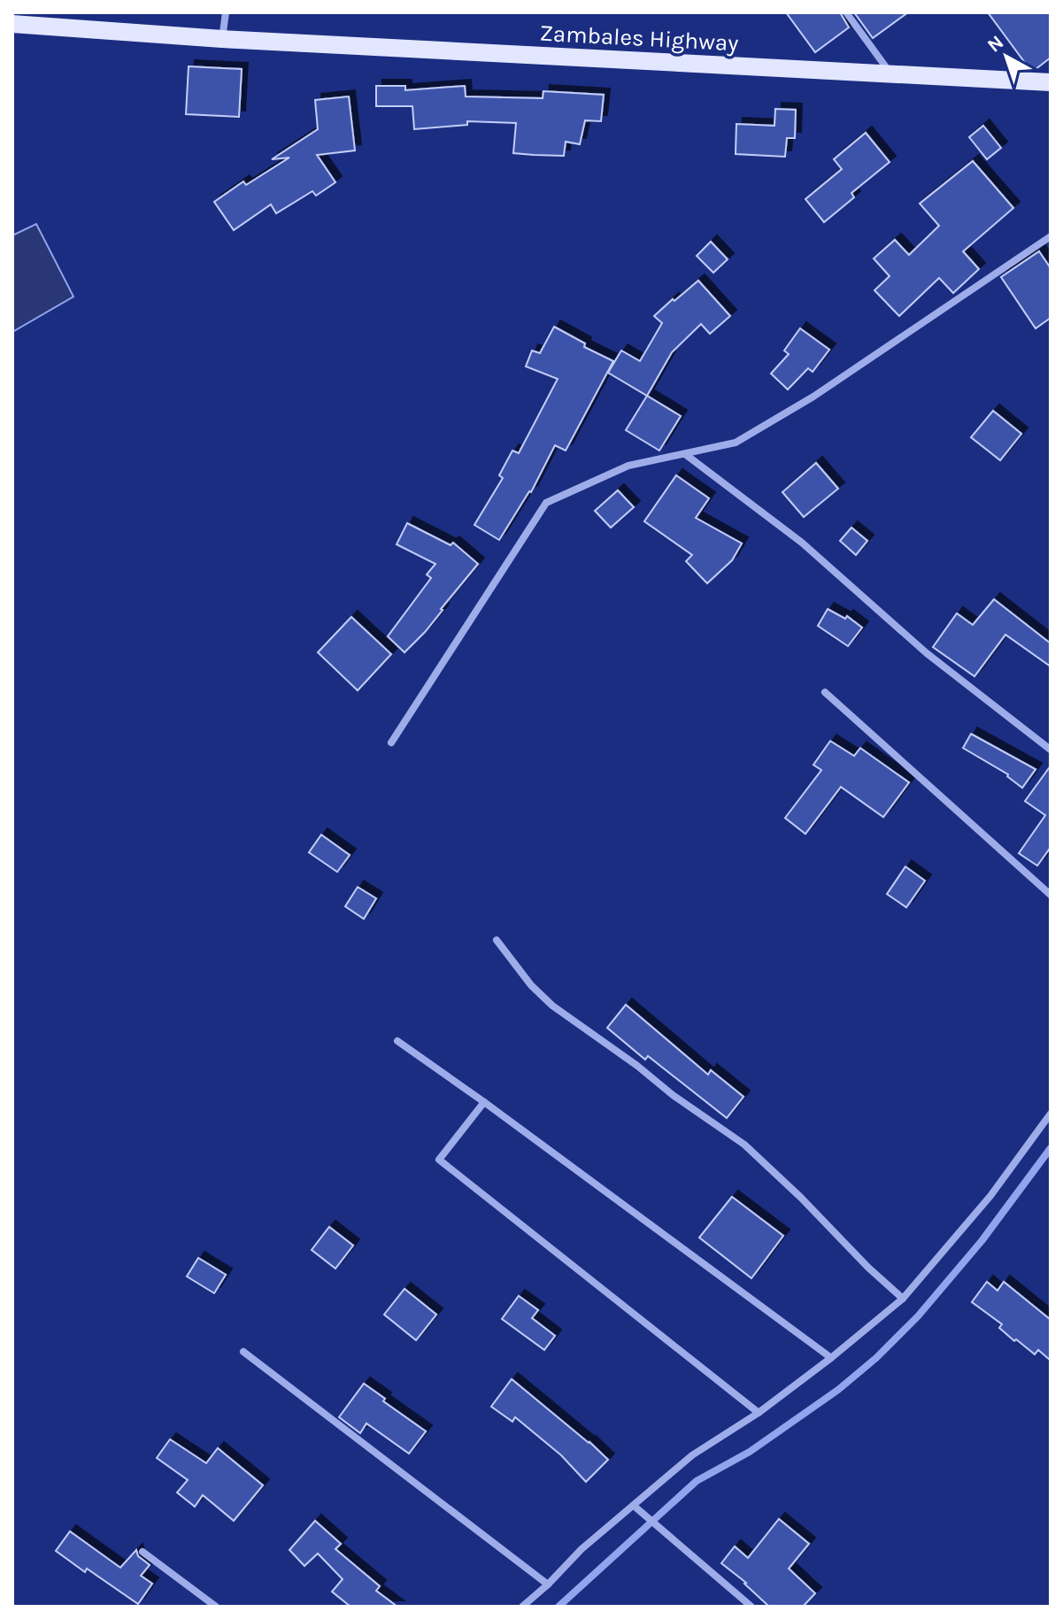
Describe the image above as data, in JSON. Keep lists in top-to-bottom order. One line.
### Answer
{"streets":{"main road":["Zambales Highway"]},"north":"top left"}
